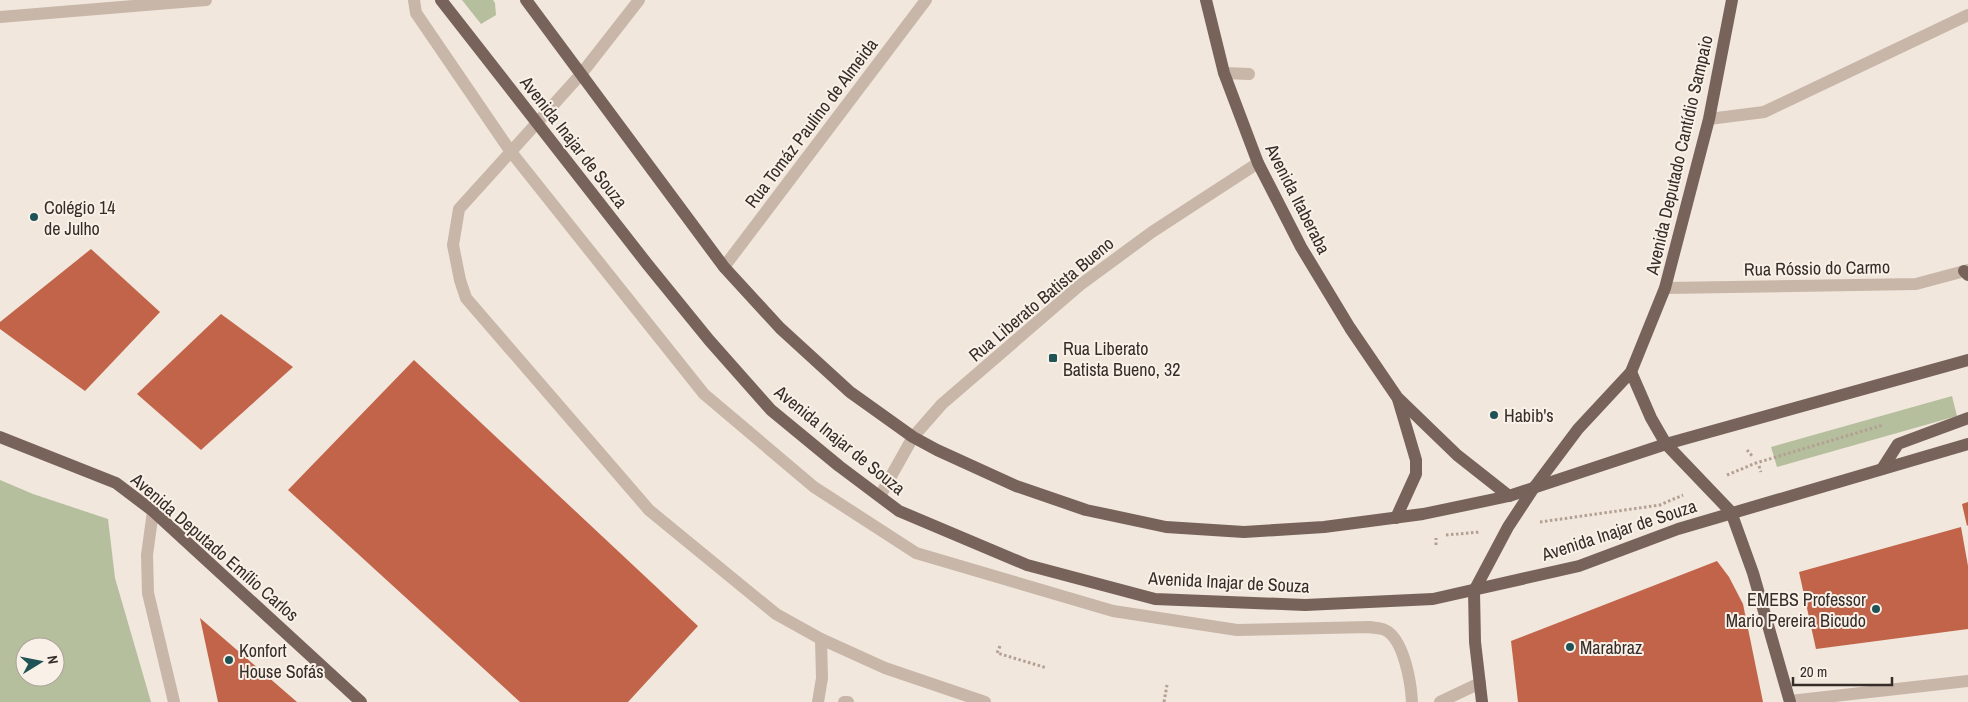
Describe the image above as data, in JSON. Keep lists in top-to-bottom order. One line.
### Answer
{"streets":{"main road":["Avenida Inajar de Souza","Avenida Deputado Cantídio Sampaio","Avenida Itaberaba","Avenida Deputado Emílio Carlos"],"street":["Rua Tomáz Paulino de Almeida","Rua Róssio do Carmo","Rua Liberato Batista Bueno"]},"crossings":[["Avenida Inajar de Souza","Avenida Deputado Cantídio Sampaio"],["Avenida Inajar de Souza","Rua Liberato Batista Bueno"],["Avenida Deputado Cantídio Sampaio","Rua Róssio do Carmo"],["Avenida Itaberaba","Rua Liberato Batista Bueno"]],"places":{"other":["Colégio 14 de Julho","Habib's","EMEBS Professor Mario Pereira Bicudo","Marabraz","Konfort House Sofás"],"transit":["Rua Liberato Batista Bueno, 32"]},"scale_bar":"20 m","north":"right"}
